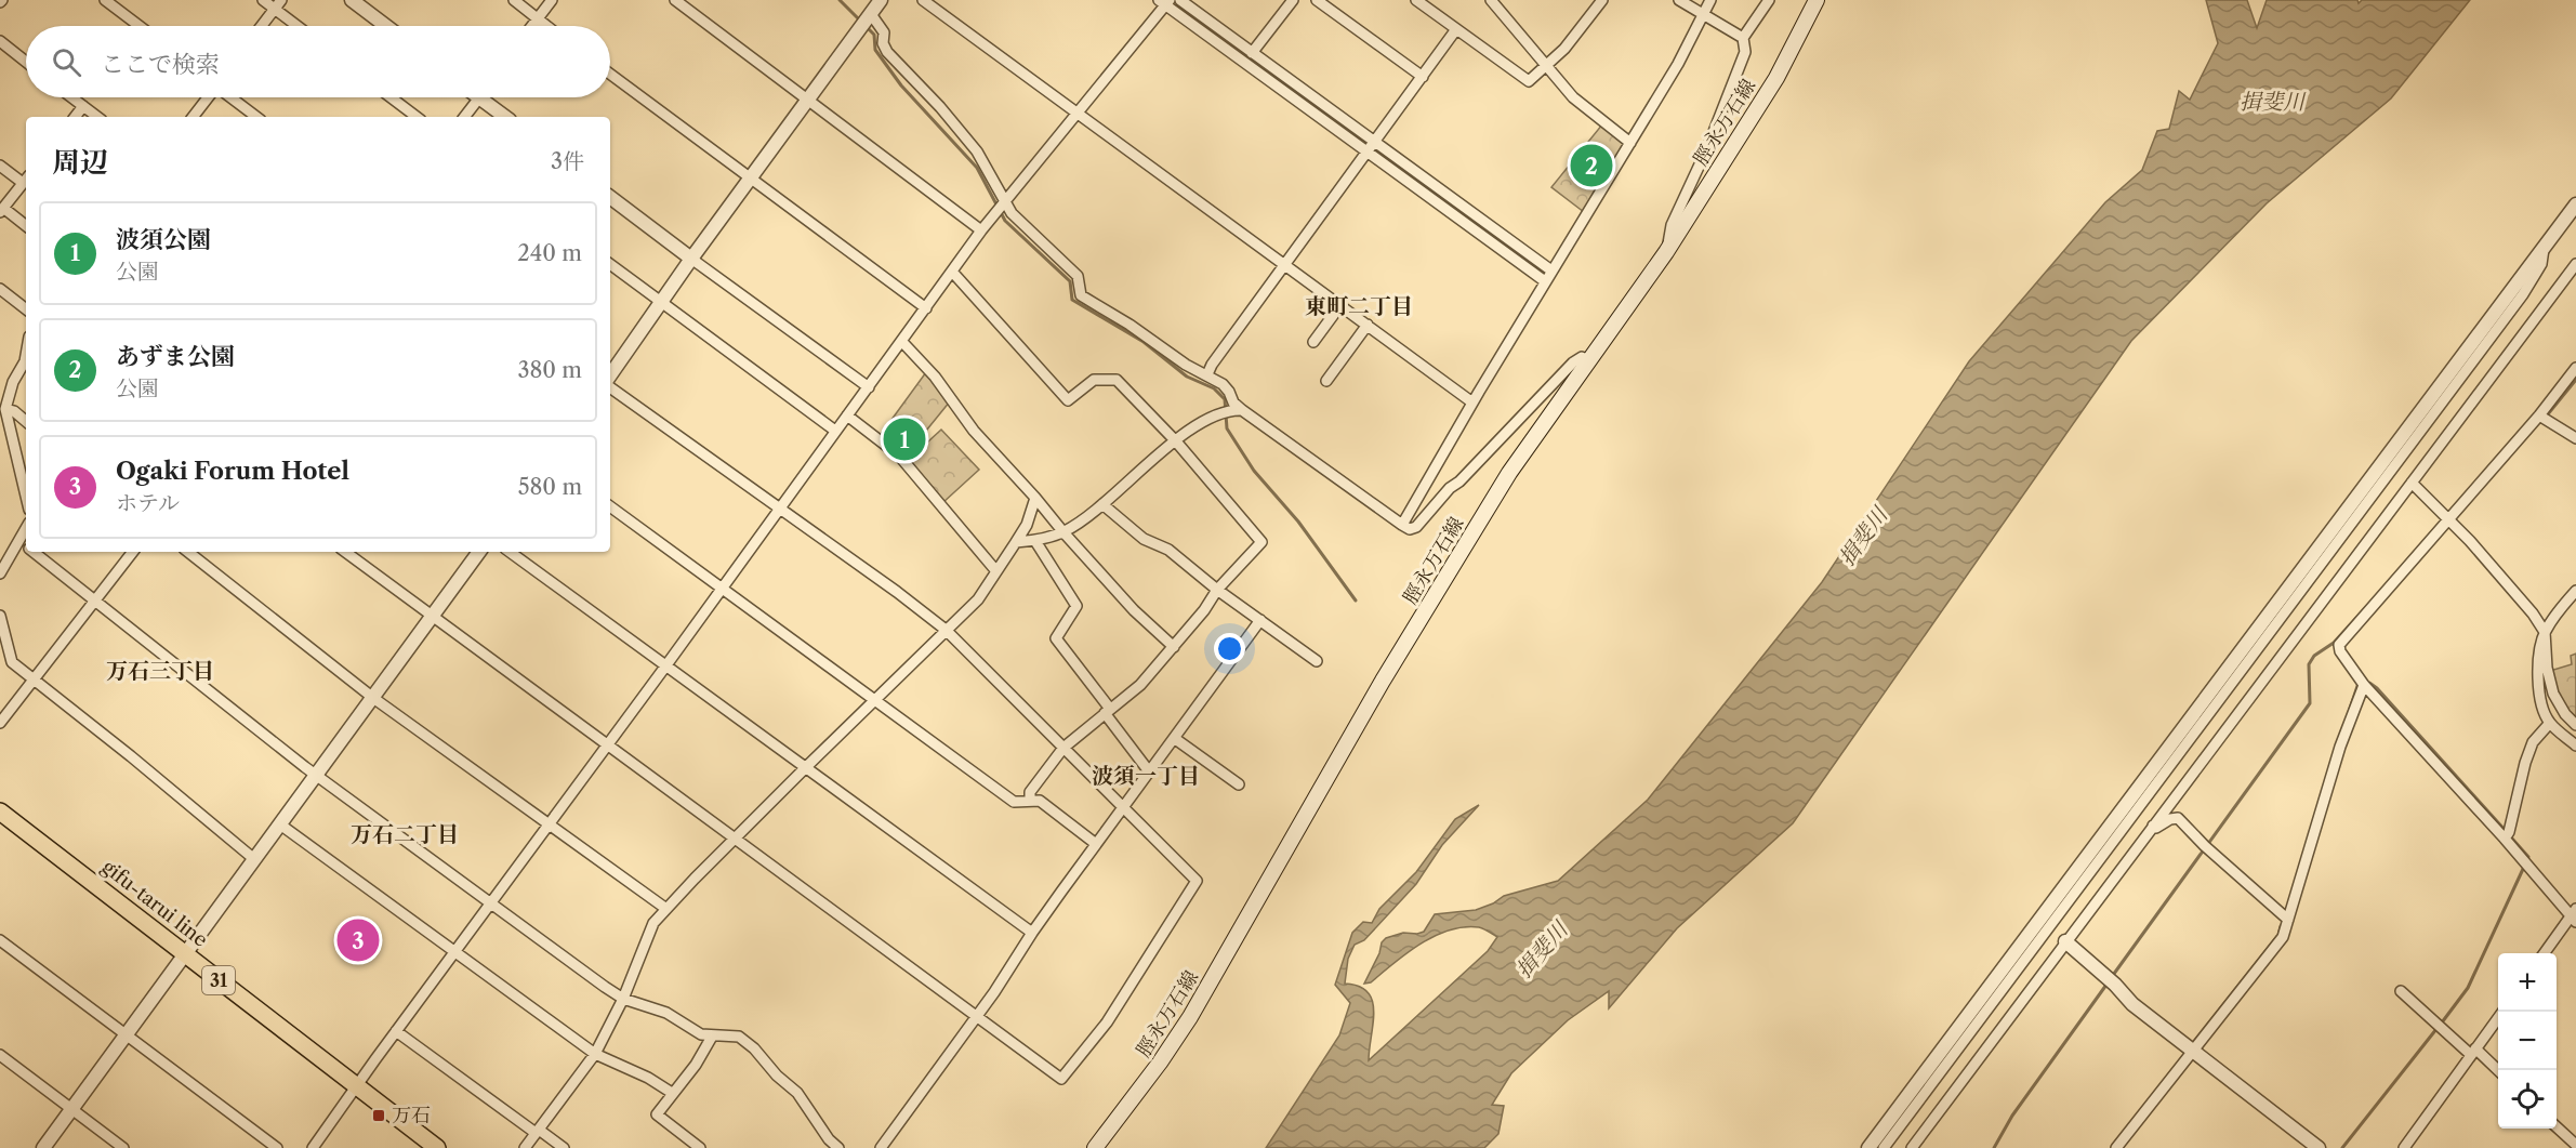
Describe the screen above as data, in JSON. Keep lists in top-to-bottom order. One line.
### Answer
{"streets":{"main road":["脛永万石線","gifu-tarui line","31"]},"districts":["東町二丁目","万石三丁目","波須一丁目","万石二丁目"],"water":["揖斐川"],"places":{"transit":["万石"]},"page":{"search":"ここで検索","heading":["周辺","3件"],"pins":["2","1","3"],"list":[{"mark":"1","name":"波須公園","note":"公園","value":"240 m"},{"mark":"2","name":"あずま公園","note":"公園","value":"380 m"},{"mark":"3","name":"Ogaki Forum Hotel","note":"ホテル","value":"580 m"}],"map_buttons":["+","−"]}}
